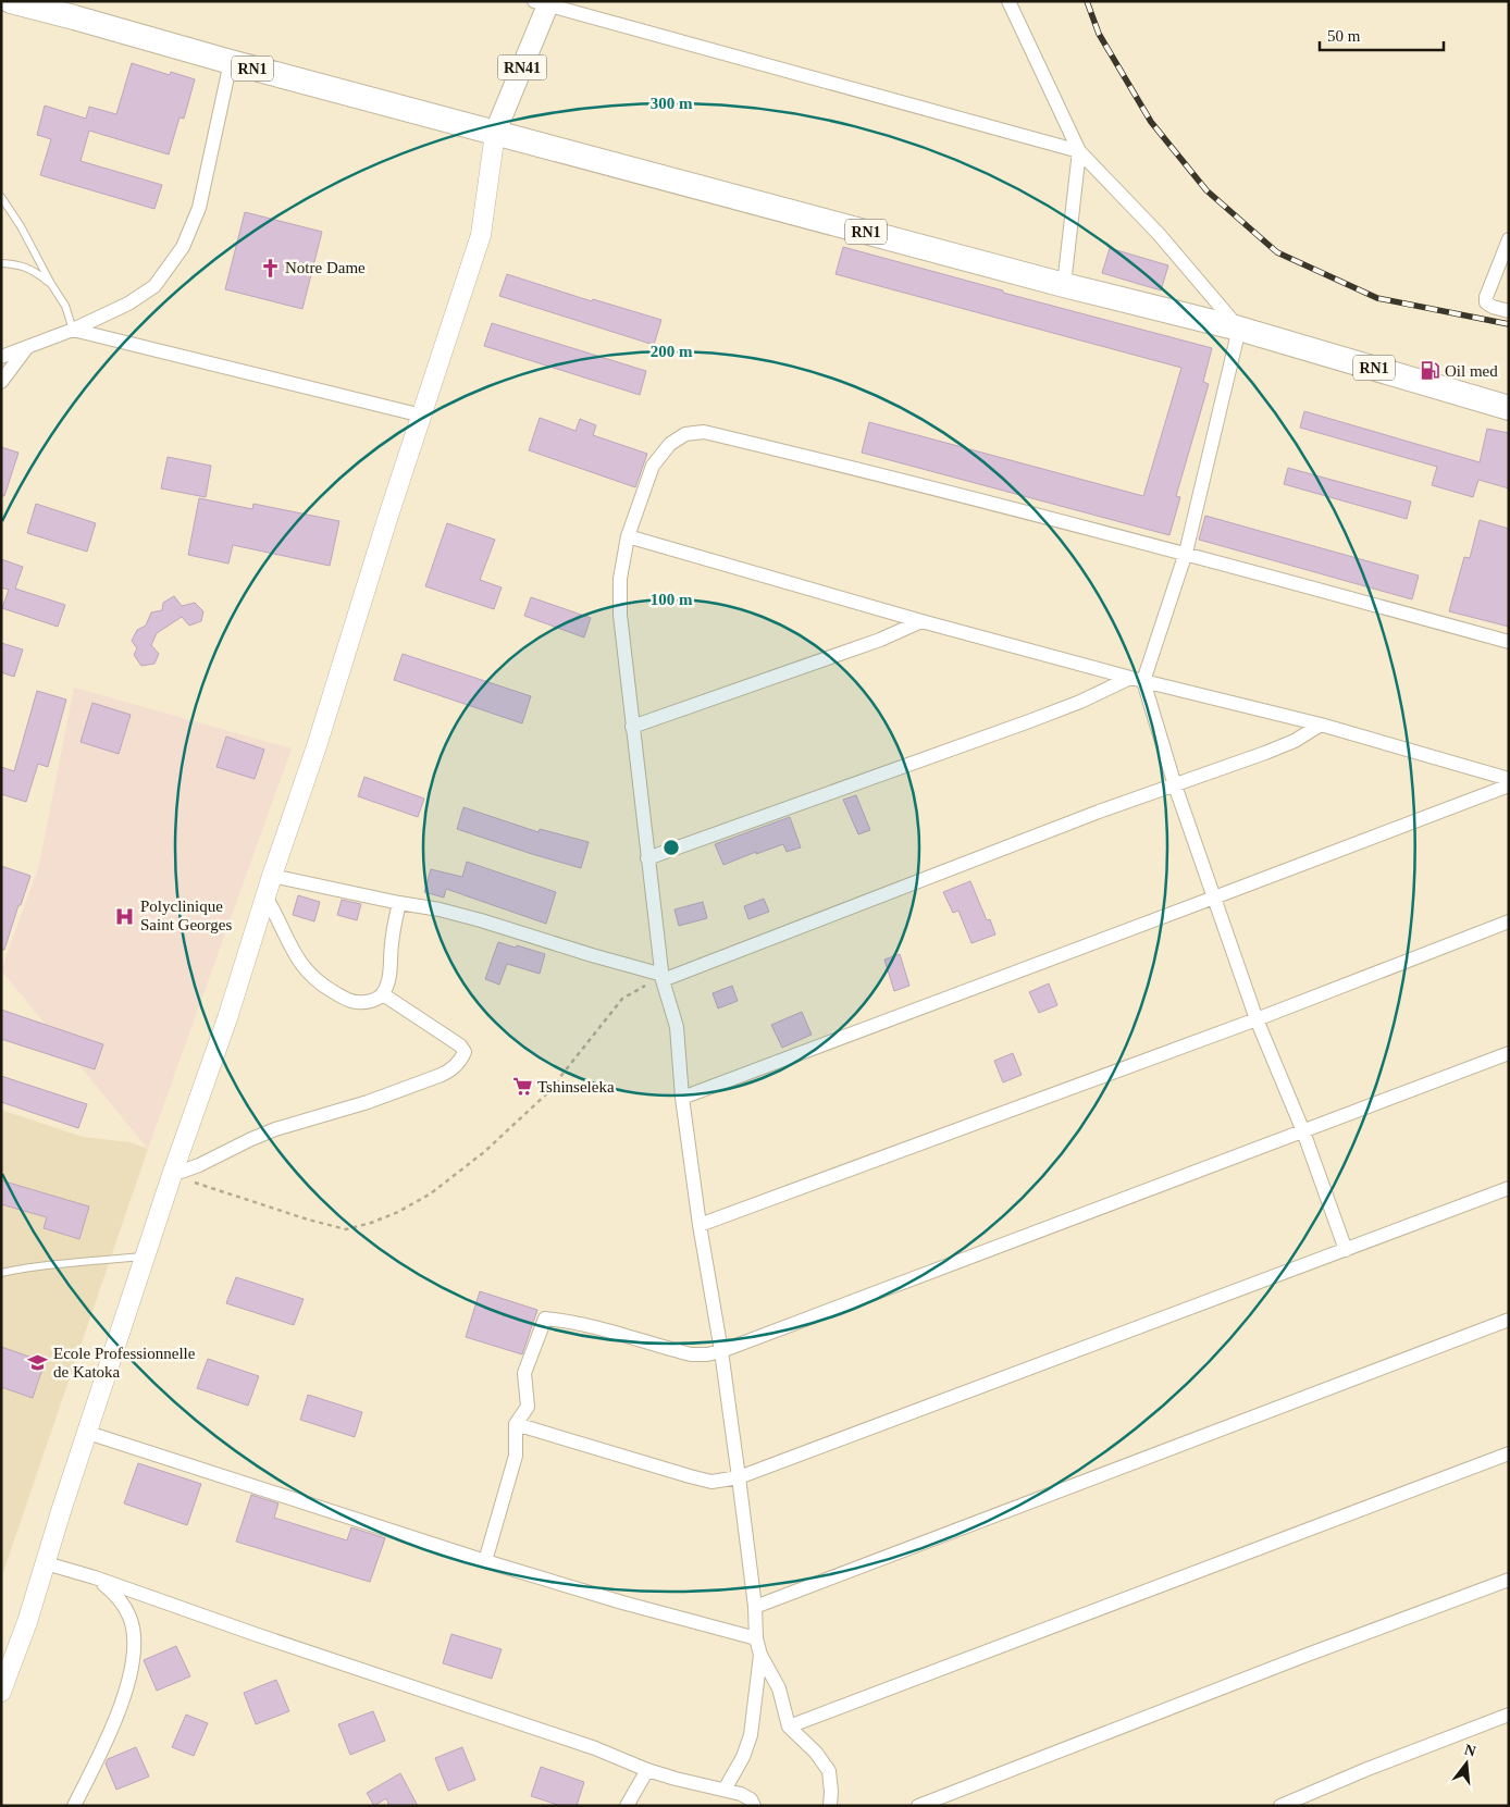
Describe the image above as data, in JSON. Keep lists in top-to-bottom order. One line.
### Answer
{"streets":{"highway":["RN1"],"main road":["RN41"]},"crossings":[["RN41","RN1"]],"places":{"church":["Notre Dame"],"fuel station":["Oil med"],"hospital":["Polyclinique Saint Georges"],"supermarket":["Tshinseleka"],"school or university":["Ecole Professionnelle de Katoka"]},"scale_bar":"50 m","north":"top","rings":["300 m","200 m","100 m"]}
